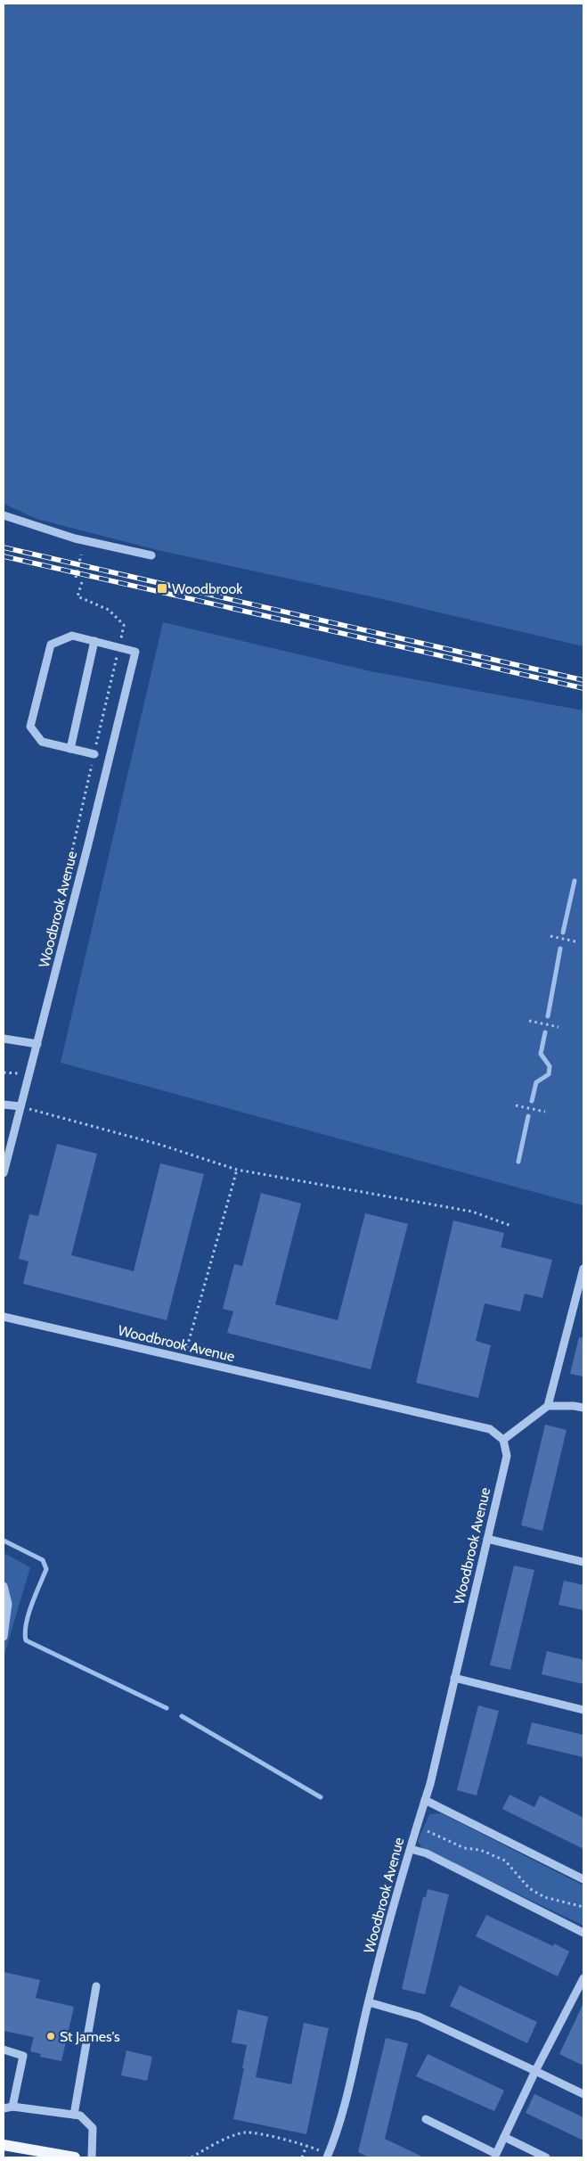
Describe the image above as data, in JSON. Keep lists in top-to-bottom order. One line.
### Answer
{"streets":{"street":["Woodbrook Avenue"]},"places":{"transit":["Woodbrook"],"other":["St James's"]}}
